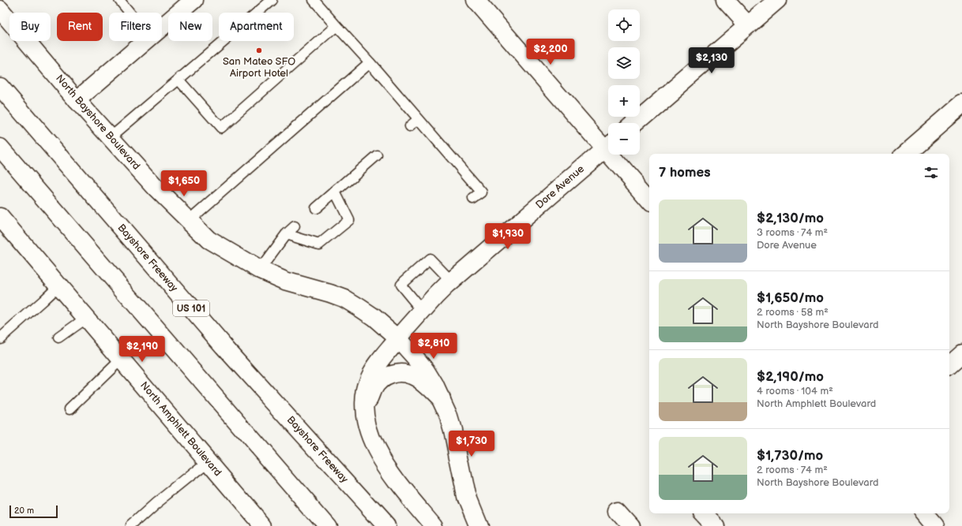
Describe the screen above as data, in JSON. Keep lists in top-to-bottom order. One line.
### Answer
{"streets":{"main road":["North Bayshore Boulevard","Dore Avenue","Bayshore Freeway","US 101","North Amphlett Boulevard"]},"crossings":[["North Bayshore Boulevard","Dore Avenue"]],"places":["San Mateo SFO Airport Hotel"],"scale_bar":"20 m","page":{"map_buttons":["+","−"],"chip":["Buy","Rent","Filters","New","Apartment"],"price":["$2,200","$2,130","$1,650","$1,930","$2,810","$2,190","$1,730"],"heading":"7 homes","list":[{"name":"$2,130/mo","note":"3 rooms · 74 m² · Dore Avenue"},{"name":"$1,650/mo","note":"2 rooms · 58 m² · North Bayshore Boulevard"},{"name":"$2,190/mo","note":"4 rooms · 104 m² · North Amphlett Boulevard"},{"name":"$1,730/mo","note":"2 rooms · 74 m² · North Bayshore Boulevard"}],"scale":"20 m"}}
